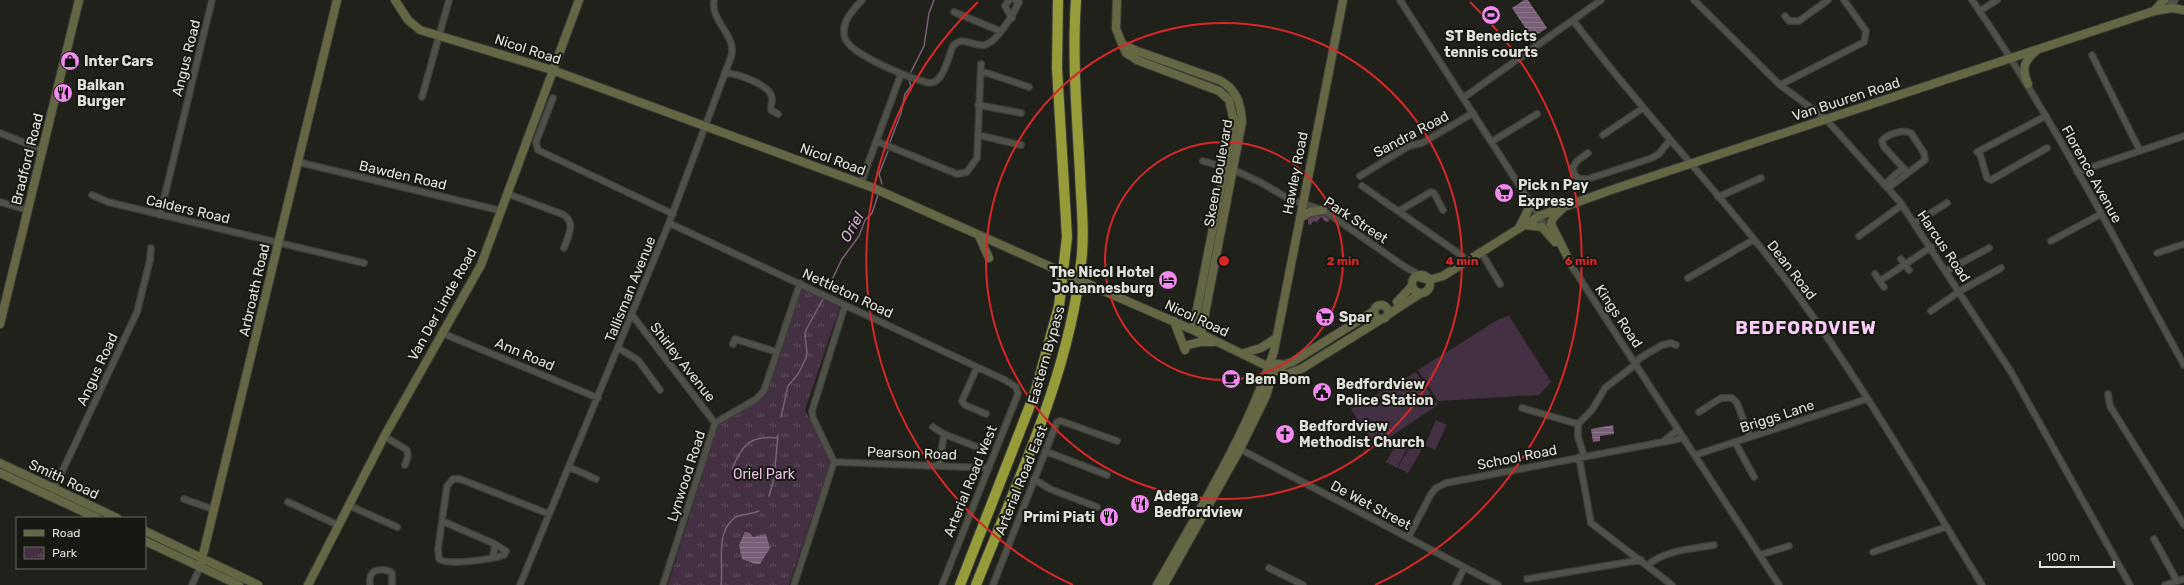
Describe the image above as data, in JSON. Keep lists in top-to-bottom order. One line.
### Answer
{"streets":{"highway":["Eastern Bypass"],"main road":["Nicol Road","Van Buuren Road","Bradford Road","Skeen Boulevard","Hawley Road","Arbroath Road","Van Der Linde Road","Smith Road"],"street":["Angus Road","Sandra Road","Florence Avenue","Bawden Road","Calders Road","Park Street","Harcus Road","Dean Road","Tallisman Avenue","Nettleton Road","Kings Road","Ann Road","Shirley Avenue","Briggs Lane","Pearson Road","School Road","Lynwood Road","Arterial Road East","Arterial Road West","De Wet Street"]},"crossings":[["Nicol Road","Skeen Boulevard"],["Nicol Road","Hawley Road"],["Nicol Road","Tallisman Avenue"],["Nicol Road","Van Der Linde Road"],["Angus Road","Calders Road"],["Angus Road","Smith Road"],["Van Buuren Road","Florence Avenue"],["Van Buuren Road","Harcus Road"],["Van Buuren Road","Dean Road"],["Van Buuren Road","Kings Road"],["Sandra Road","Kings Road"],["Skeen Boulevard","Park Street"],["Hawley Road","Park Street"],["Bawden Road","Arbroath Road"],["Bawden Road","Van Der Linde Road"],["Calders Road","Arbroath Road"],["Dean Road","Briggs Lane"],["Tallisman Avenue","Nettleton Road"],["Tallisman Avenue","Ann Road"],["Tallisman Avenue","Shirley Avenue"],["Nettleton Road","Lynwood Road"],["Nettleton Road","Arterial Road West"],["Van Der Linde Road","Ann Road"],["Kings Road","Briggs Lane"],["Kings Road","School Road"],["Shirley Avenue","Lynwood Road"],["Pearson Road","Arterial Road West"],["School Road","De Wet Street"]],"districts":["BEDFORDVIEW"],"water":["Oriel"],"parks":["Oriel Park"],"places":{"sports":["ST Benedicts tennis courts"],"shop":["Inter Cars"],"restaurant":["Balkan Burger","Adega Bedfordview","Primi Piati"],"supermarket":["Pick n Pay Express","Spar"],"hotel":["The Nicol Hotel Johannesburg"],"cafe":["Bem Bom"],"public building":["Bedfordview Police Station"],"church":["Bedfordview Methodist Church"]},"legend":["Road","Park"],"scale_bar":"100 m","rings":["2 min","4 min","6 min"]}
